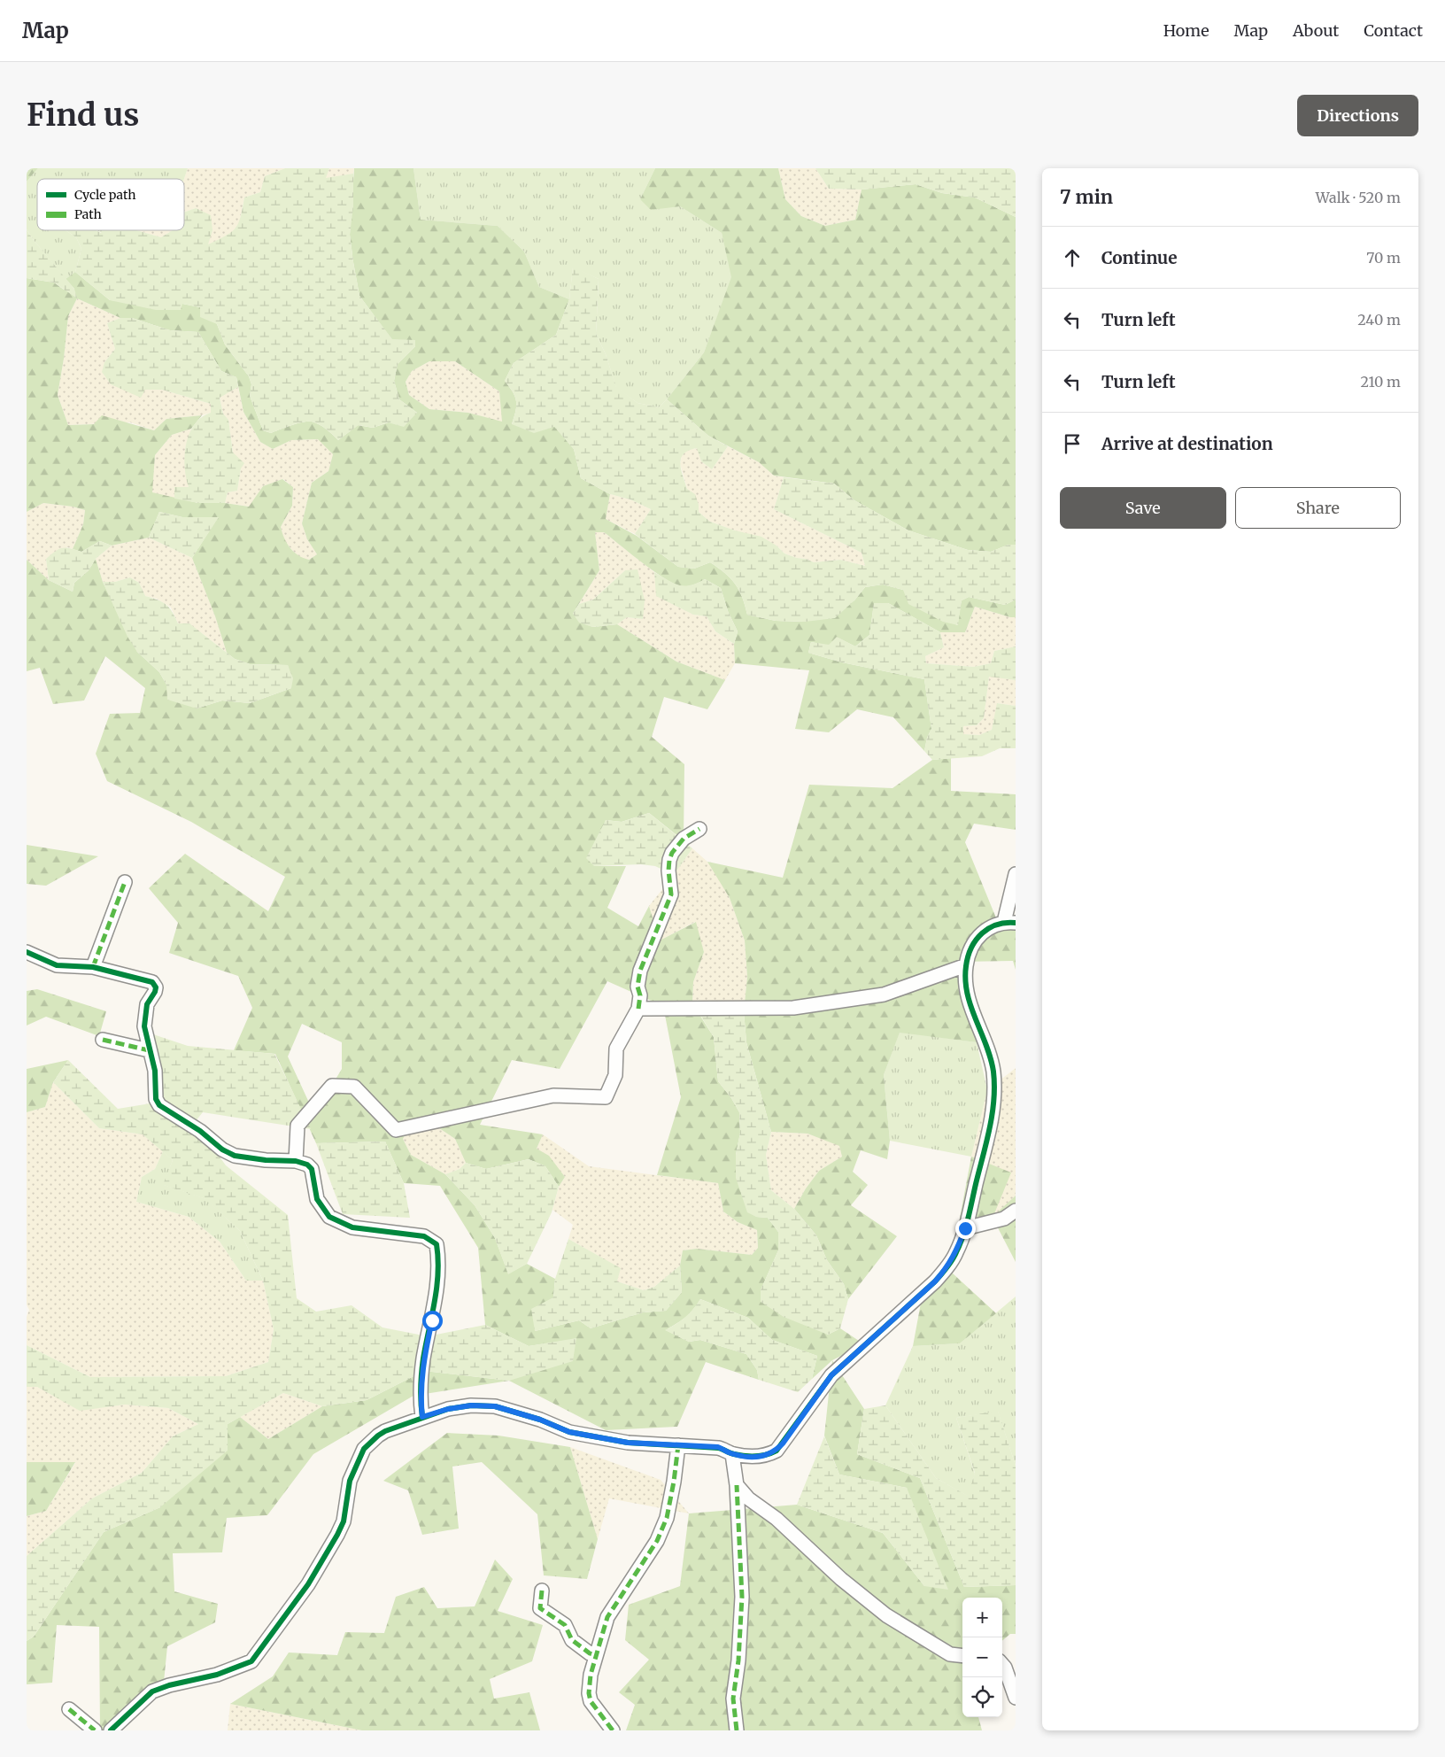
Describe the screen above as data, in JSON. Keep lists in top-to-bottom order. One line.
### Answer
{"legend":["Cycle path","Path"],"page":{"header":"Map","nav":["Home","Map","About","Contact"],"buttons":["Directions",["Save","Share"]],"title":"Find us","heading":["7 min","Walk · 520 m"],"list":[["Continue","70 m"],["Turn left","240 m"],["Turn left","210 m"],"Arrive at destination"],"map_buttons":["+","−"]}}
